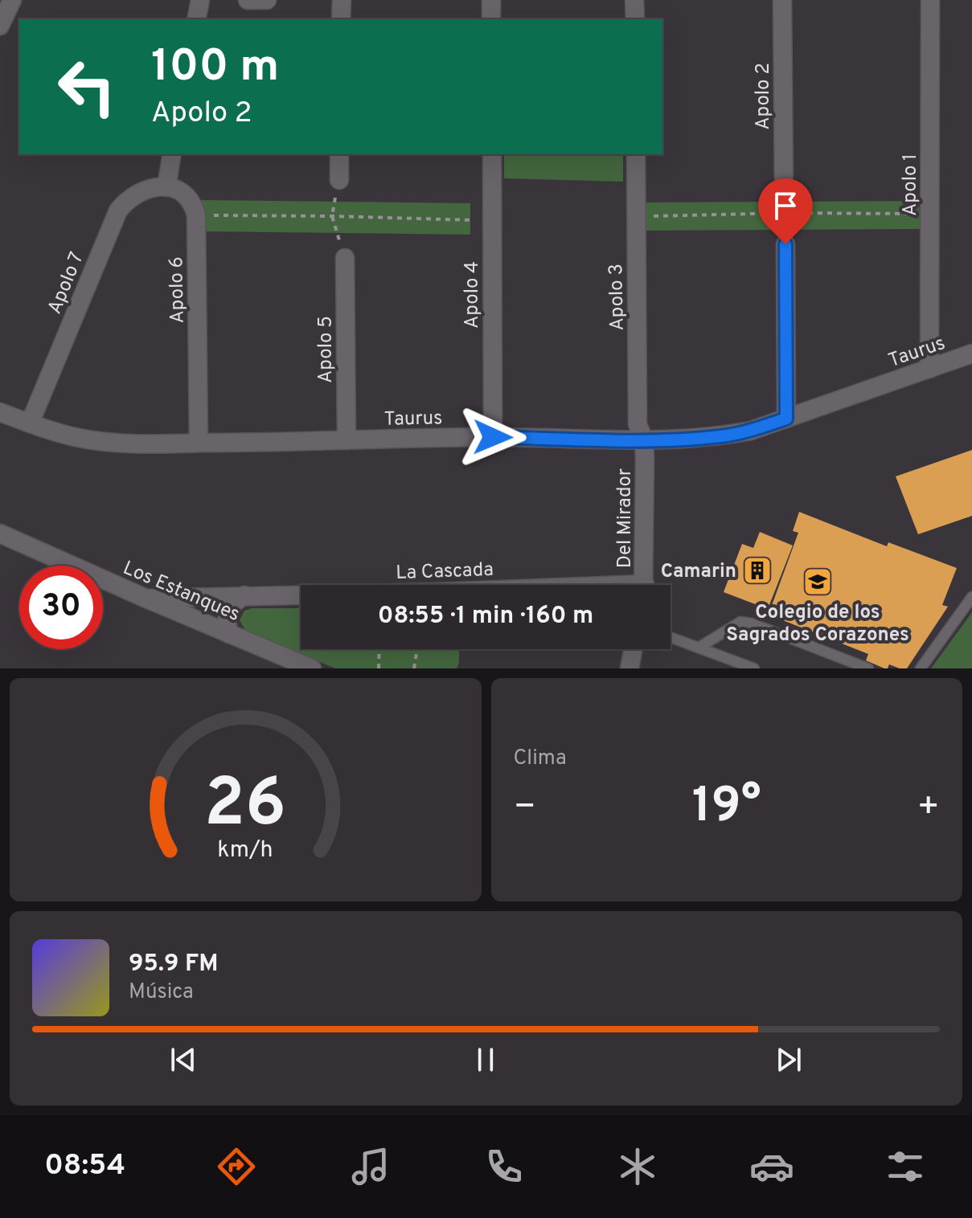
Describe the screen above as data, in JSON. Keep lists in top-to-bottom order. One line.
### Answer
{"streets":{"street":["Apolo 2","Apolo 1","Apolo 7","Apolo 6","Apolo 4","Apolo 3","Apolo 5","Taurus","Del Mirador","La Cascada","Los Estanques"]},"crossings":[["Apolo 1","Taurus"],["Apolo 7","Taurus"],["Apolo 6","Taurus"],["Apolo 4","Taurus"],["Apolo 3","Taurus"],["Apolo 3","Del Mirador"],["Apolo 5","Taurus"],["Taurus","Del Mirador"],["La Cascada","Los Estanques"]],"places":{"building":["Camarin"],"school or university":["Colegio de los Sagrados Corazones"]},"page":{"turn":["100 m","Apolo 2"],"limit":"30","trip":"08:55 · 1 min · 160 m","tile":"Clima","heat":["−","19°","+"],"song":["95.9 FM","Música"],"tabs":"08:54","gauge":["26","km/h"]}}
